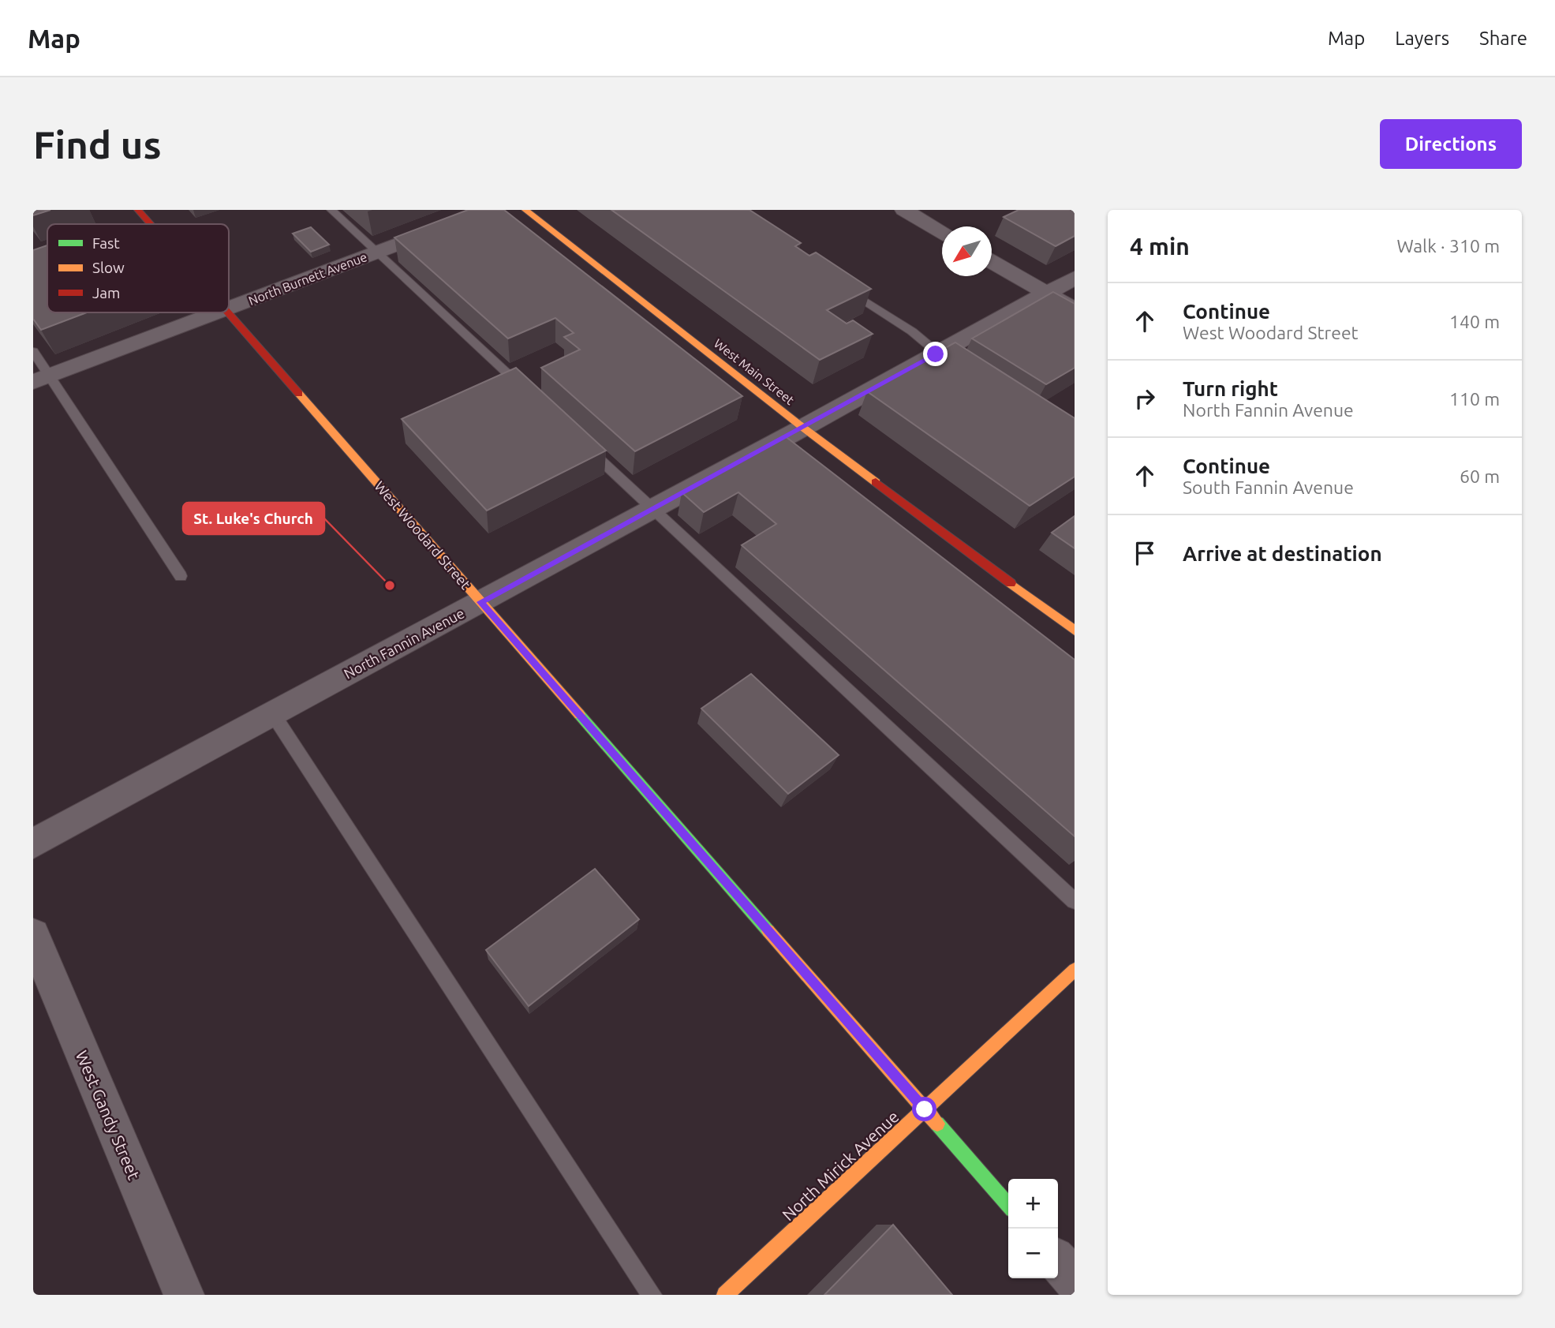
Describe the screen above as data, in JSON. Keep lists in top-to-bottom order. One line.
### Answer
{"streets":{"street":["North Burnett Avenue","West Main Street","West Woodard Street","North Fannin Avenue","West Gandy Street","North Mirick Avenue"]},"crossings":[["West Main Street","North Fannin Avenue"],["West Woodard Street","North Fannin Avenue"],["West Woodard Street","North Mirick Avenue"]],"places":["St. Luke's Church"],"legend":["Fast","Slow","Jam"],"north":"bottom left","page":{"header":"Map","nav":["Map","Layers","Share"],"buttons":"Directions","title":"Find us","heading":["4 min","Walk · 310 m"],"list":[["Continue","West Woodard Street","140 m"],["Turn right","North Fannin Avenue","110 m"],["Continue","South Fannin Avenue","60 m"],"Arrive at destination"],"map_buttons":["+","−"]}}
